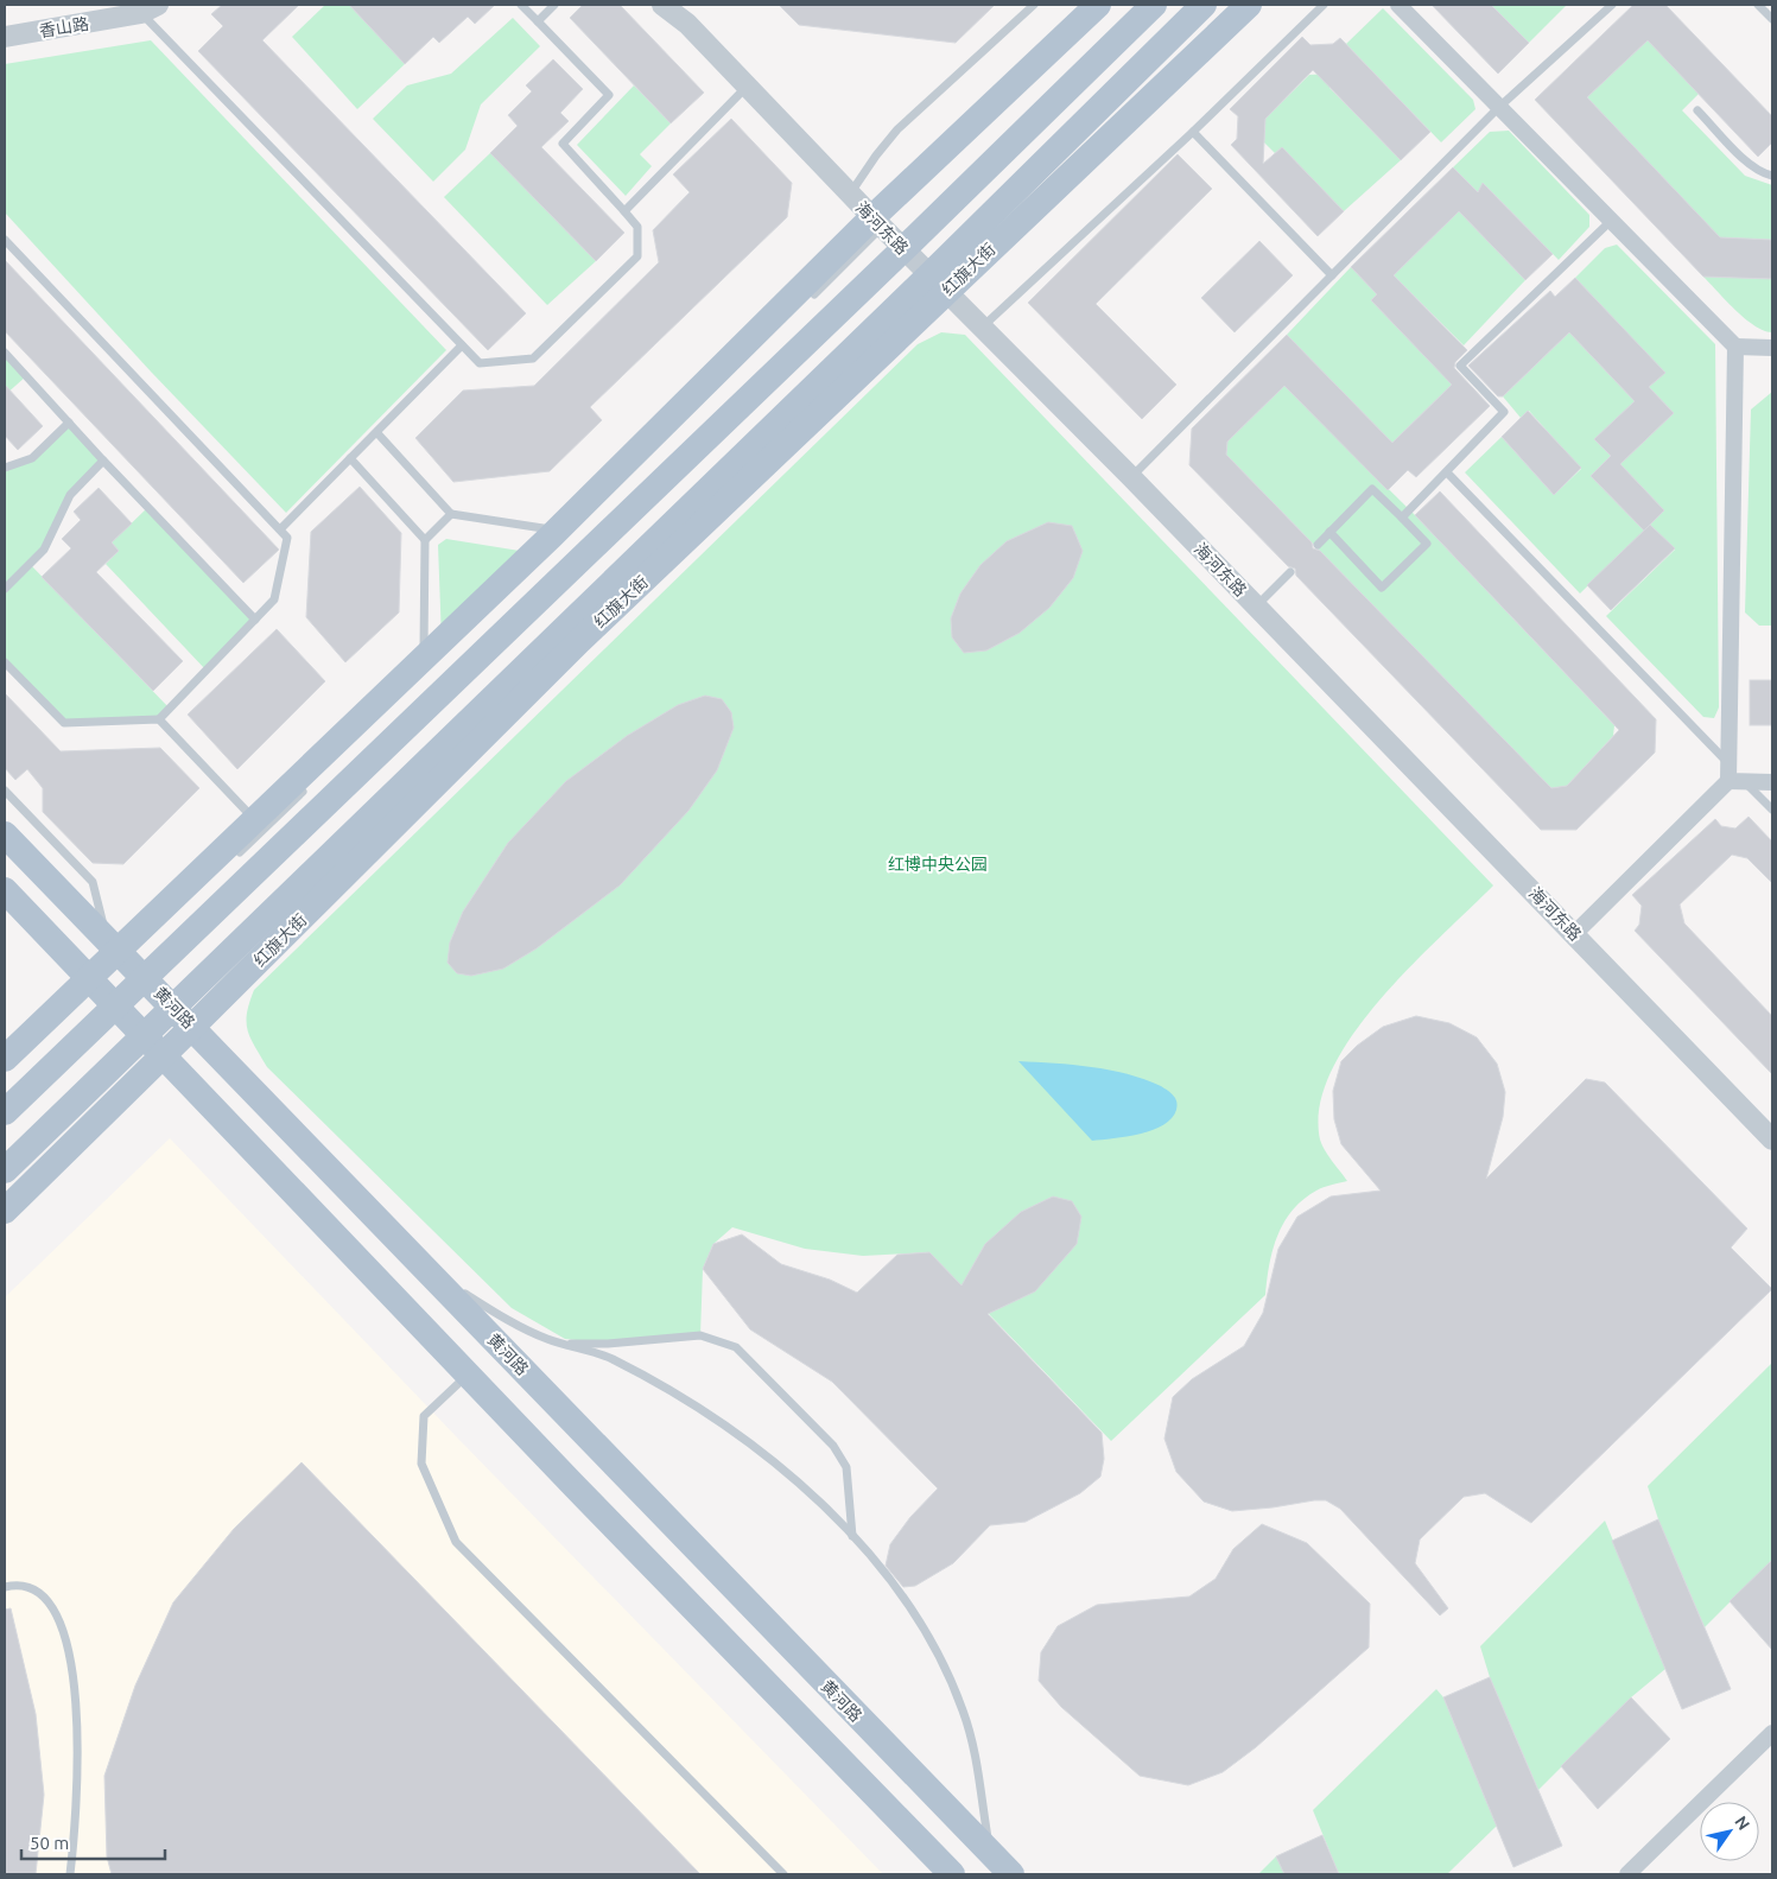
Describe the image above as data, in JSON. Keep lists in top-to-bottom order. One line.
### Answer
{"streets":{"main road":["红旗大街","黄河路"],"street":["香山路","海河东路"]},"crossings":[["海河东路","红旗大街"],["红旗大街","黄河路"]],"parks":["红博中央公园"],"scale_bar":"50 m","north":"top right"}
